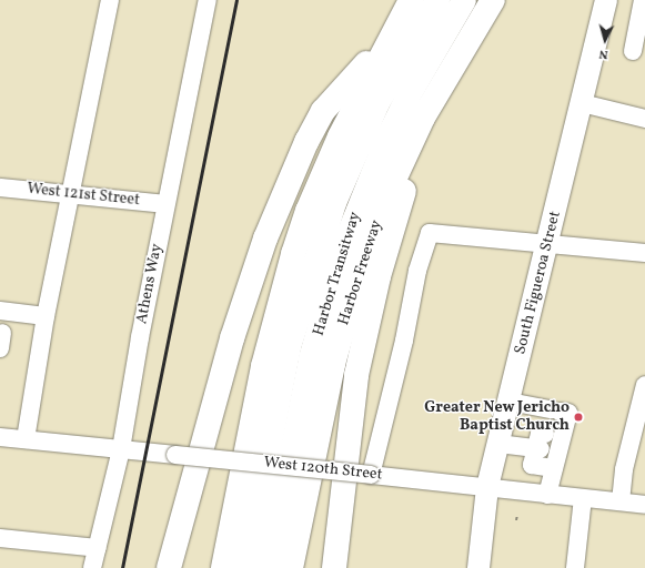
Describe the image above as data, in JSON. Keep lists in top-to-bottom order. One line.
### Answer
{"streets":{"highway":["Harbor Freeway","Harbor Transitway"],"main road":["South Figueroa Street"],"street":["West 121st Street","Athens Way","West 120th Street"]},"crossings":[["West 121st Street","Athens Way"],["South Figueroa Street","West 120th Street"],["Athens Way","West 120th Street"]],"places":["Greater New Jericho Baptist Church"],"north":"bottom"}
